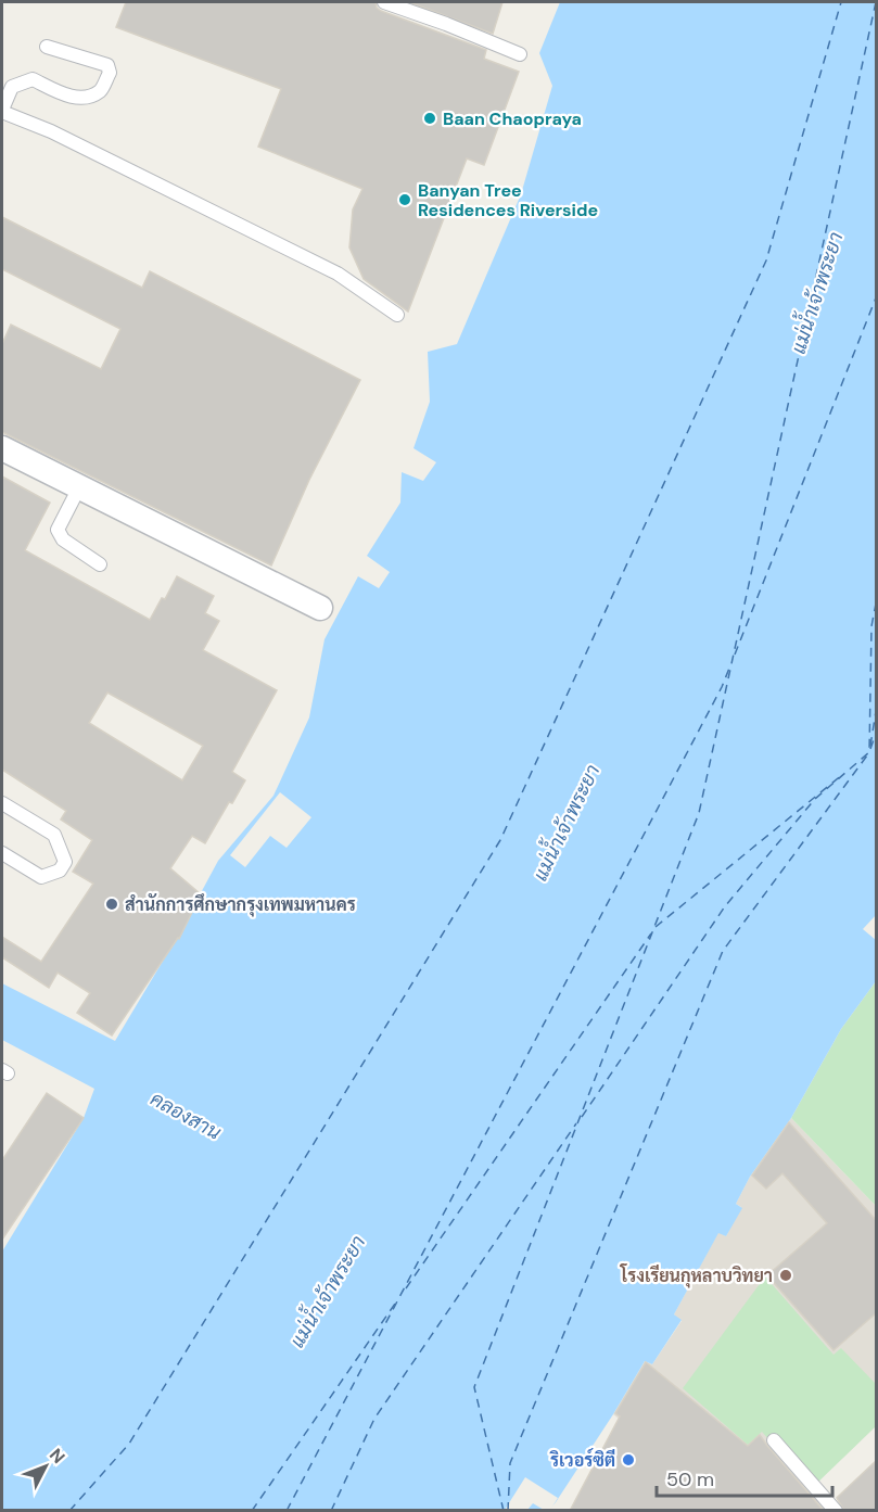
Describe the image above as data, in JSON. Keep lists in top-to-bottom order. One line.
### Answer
{"water":["แม่น้ำเจ้าพระยา","คลองสาน"],"places":["Baan Chaopraya","Banyan Tree Residences Riverside","สำนักการศึกษากรุงเทพมหานคร","โรงเรียนกุหลาบวิทยา","ริเวอร์ซิตี"],"scale_bar":"50 m","north":"top right"}
